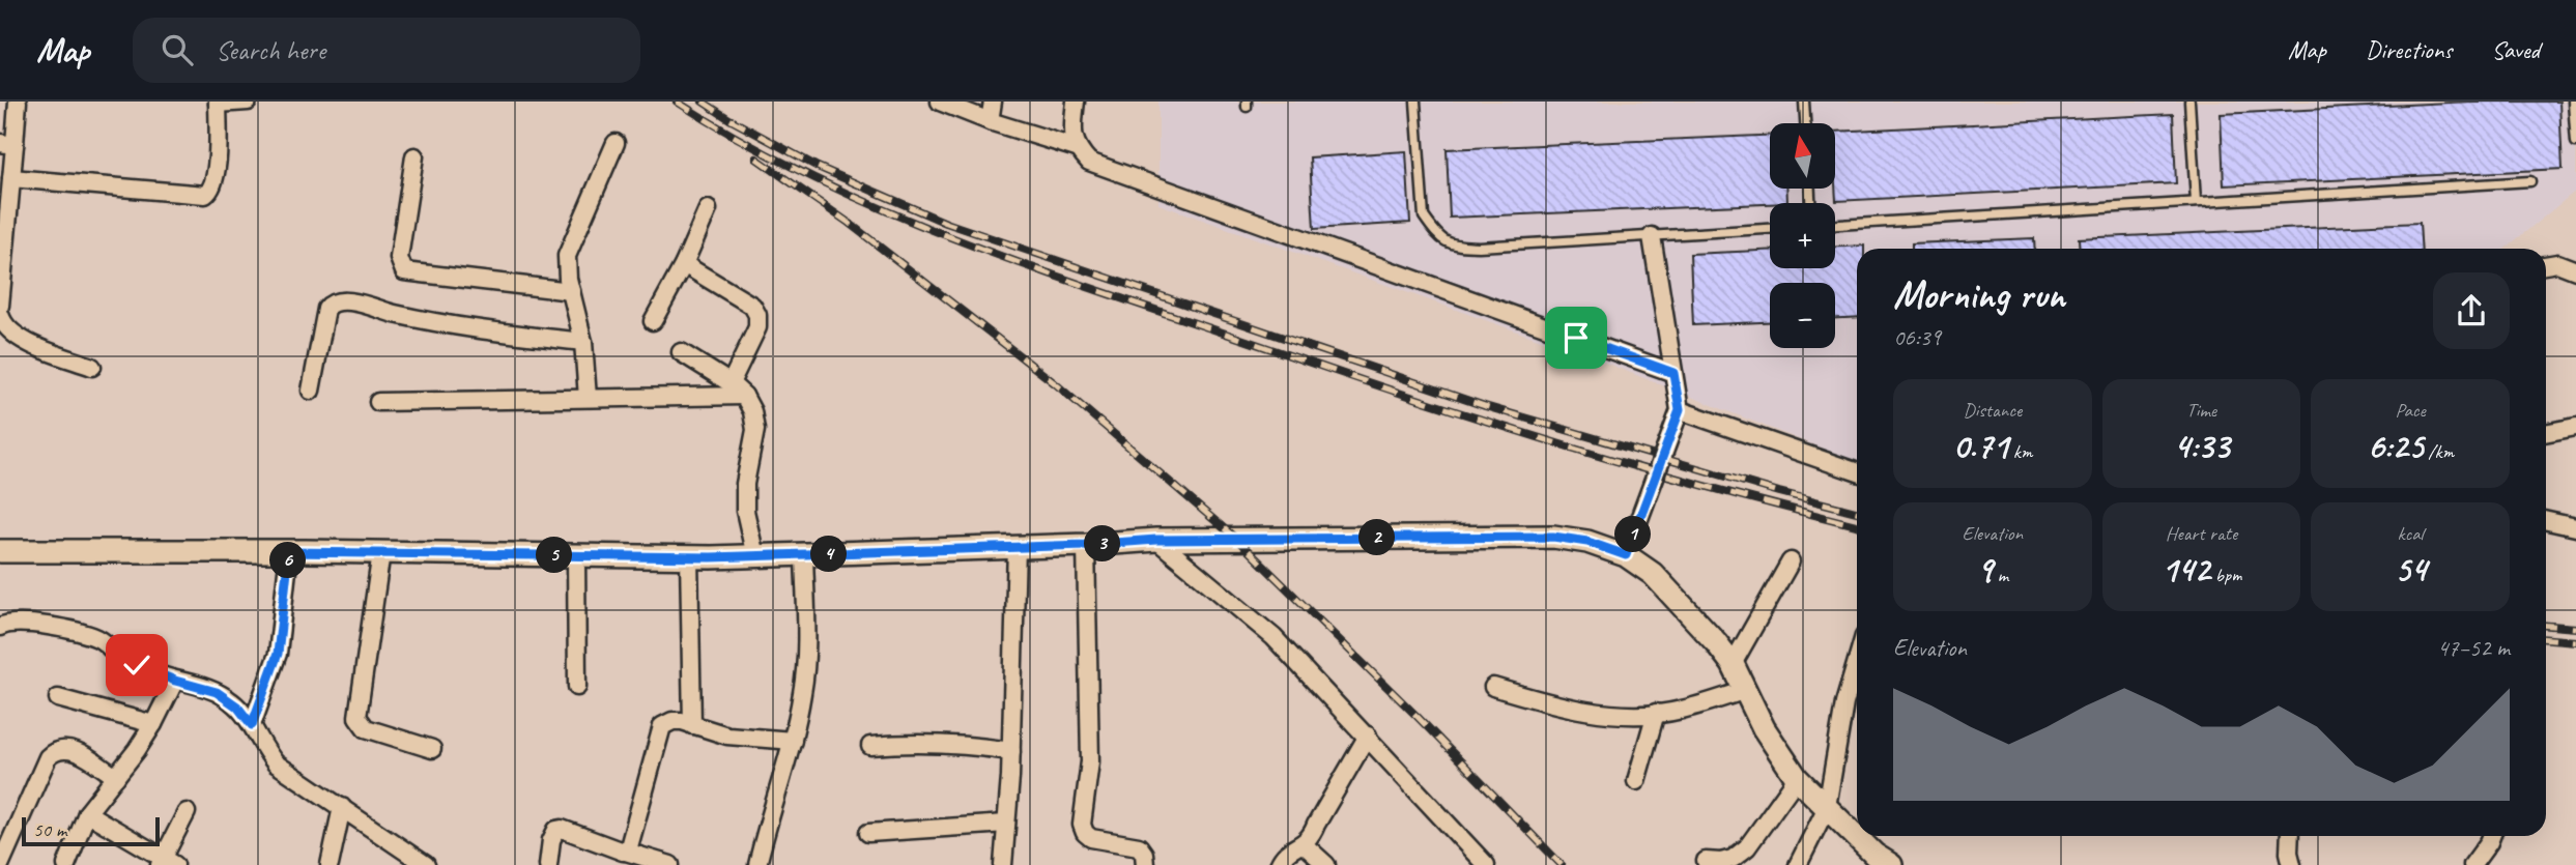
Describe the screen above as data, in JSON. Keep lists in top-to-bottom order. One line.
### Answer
{"scale_bar":"50 m","north":"top","page":{"header":"Map","search":"Search here","nav":["Map","Directions","Saved"],"map_buttons":["+","−"],"heading":["Morning run","06:39"],"stats":[["Distance","0.71 km"],["Time","4:33"],["Pace","6:25 /km"],["Elevation","9 m"],["Heart rate","142 bpm"],["kcal","54"]],"pins":["1","2","3","4","5","6"],"chart":["Elevation","47–52 m"],"scale":"50 m"}}
